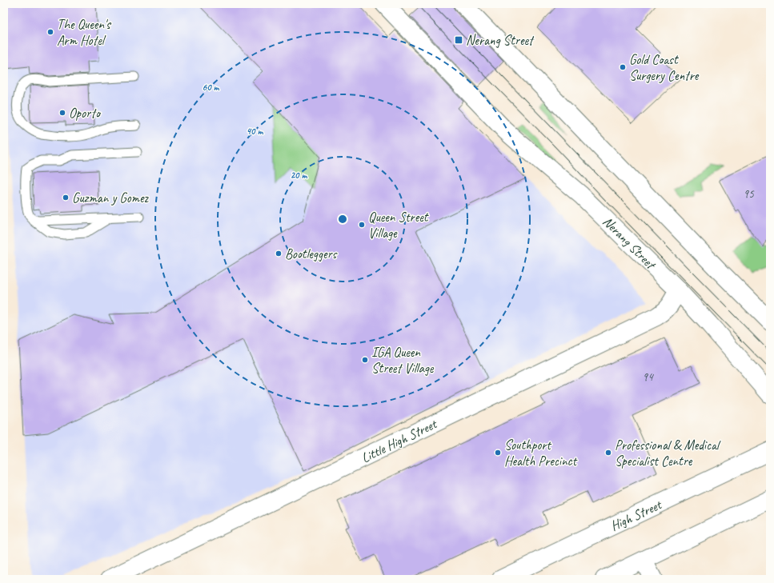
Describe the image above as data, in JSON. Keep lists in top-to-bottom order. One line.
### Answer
{"streets":{"main road":["Nerang Street","Little High Street","High Street"]},"crossings":[["Nerang Street","Little High Street"]],"places":{"other":["The Queen's Arm Hotel","Gold Coast Surgery Centre","Oporto","Guzman y Gomez","Queen Street Village","Bootleggers","IGA Queen Street Village","Southport Health Precinct","Professional & Medical Specialist Centre"],"transit":["Nerang Street"]},"house_numbers":["95","94"],"rings":["60 m","40 m","20 m"]}
